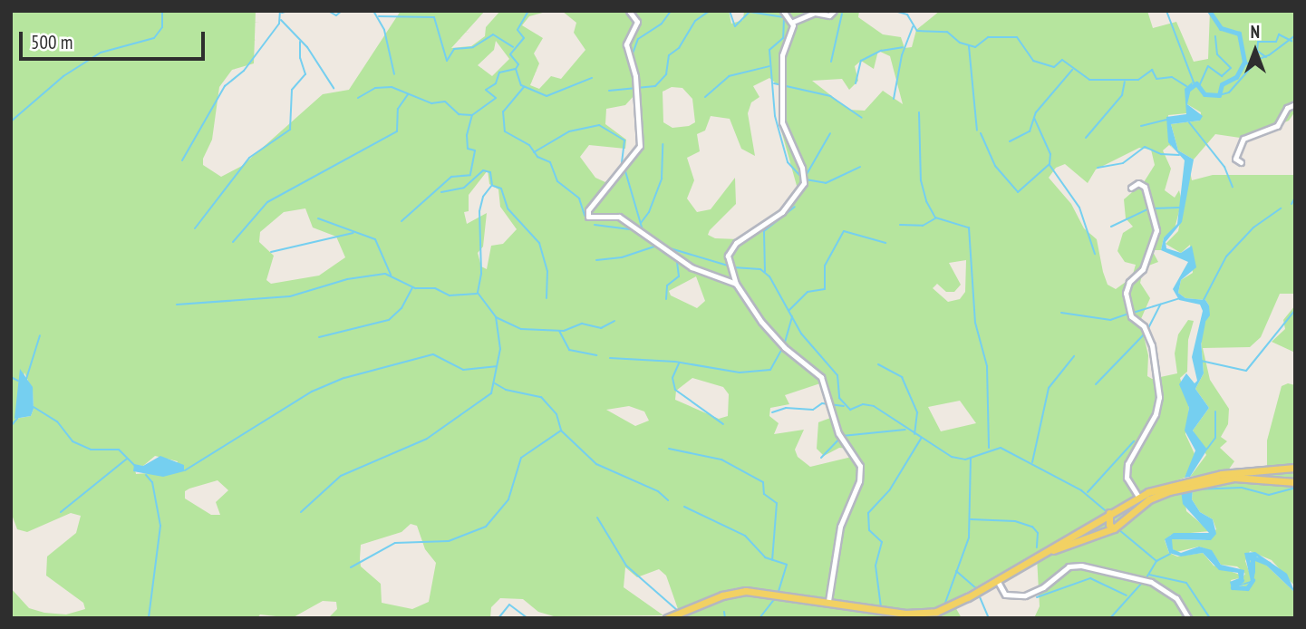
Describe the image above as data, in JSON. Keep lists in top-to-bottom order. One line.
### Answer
{"scale_bar":"500 m","north":"top"}
